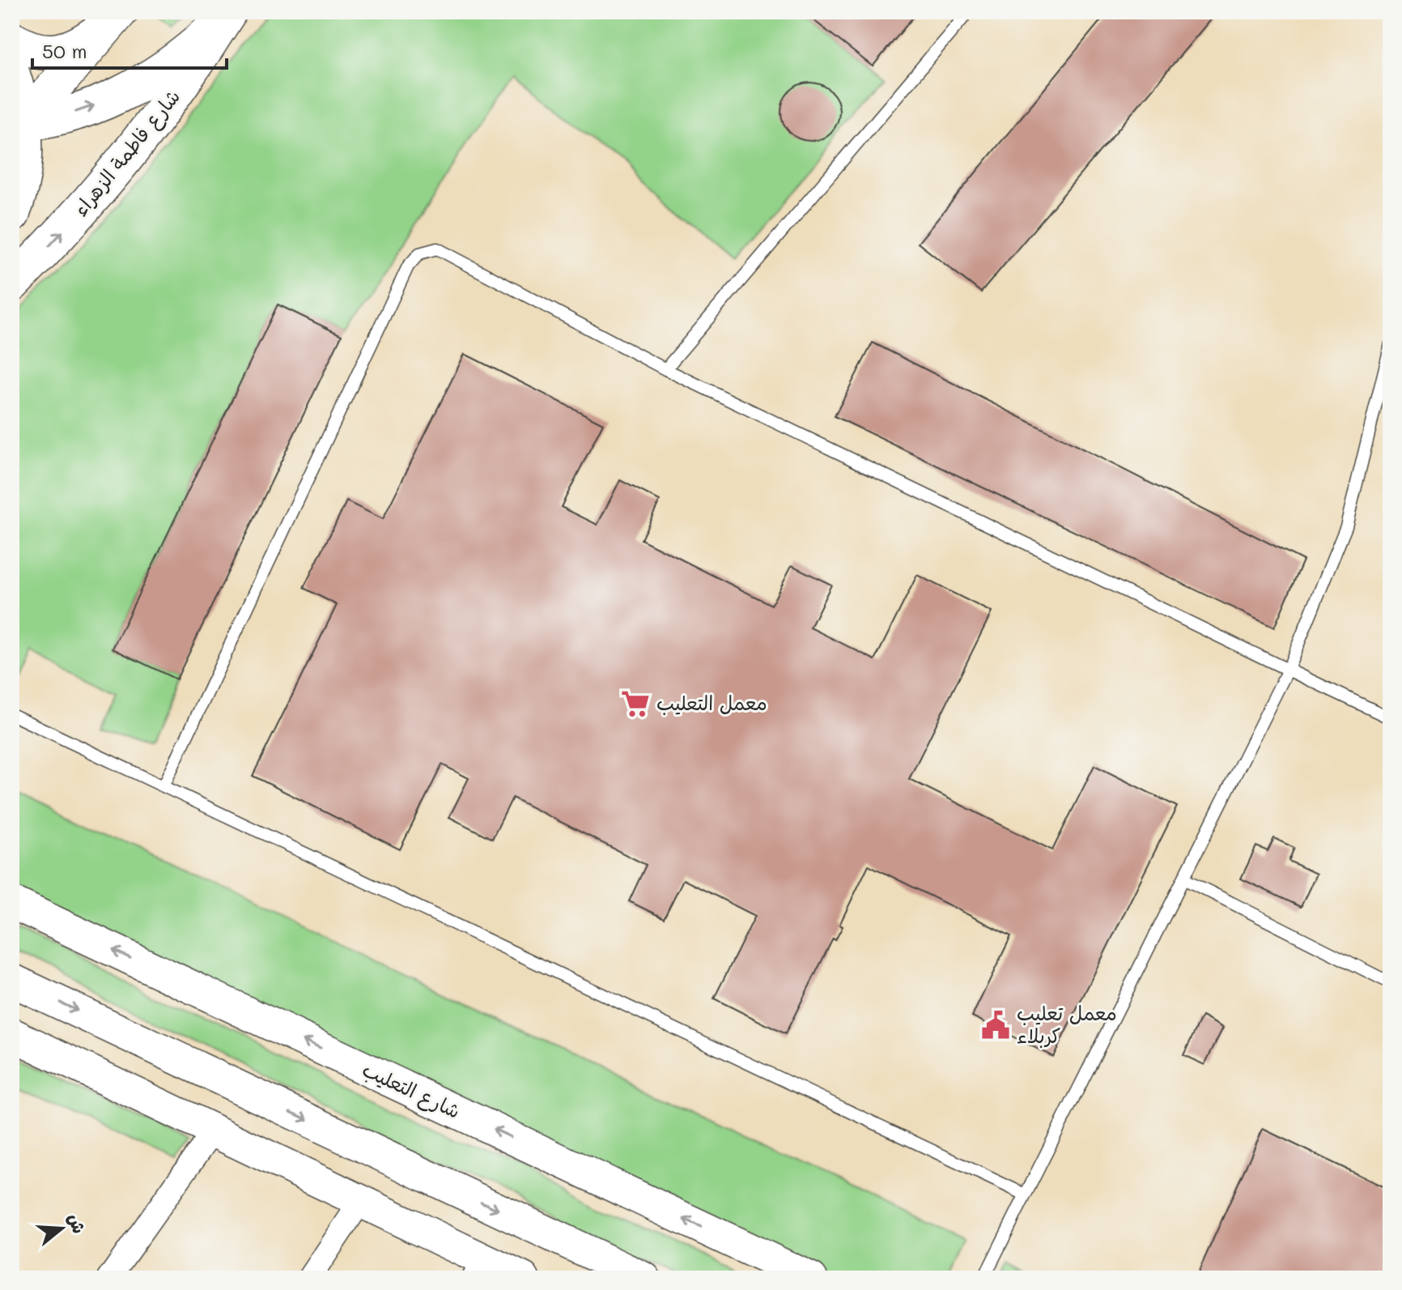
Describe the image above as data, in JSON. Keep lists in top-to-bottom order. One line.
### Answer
{"streets":{"main road":["شارع فاطمة الزهراء","شارع التعليب"]},"places":{"supermarket":["معمل التعليب"],"public building":["معمل تعليب كربلاء"]},"scale_bar":"50 m","north":"right"}
